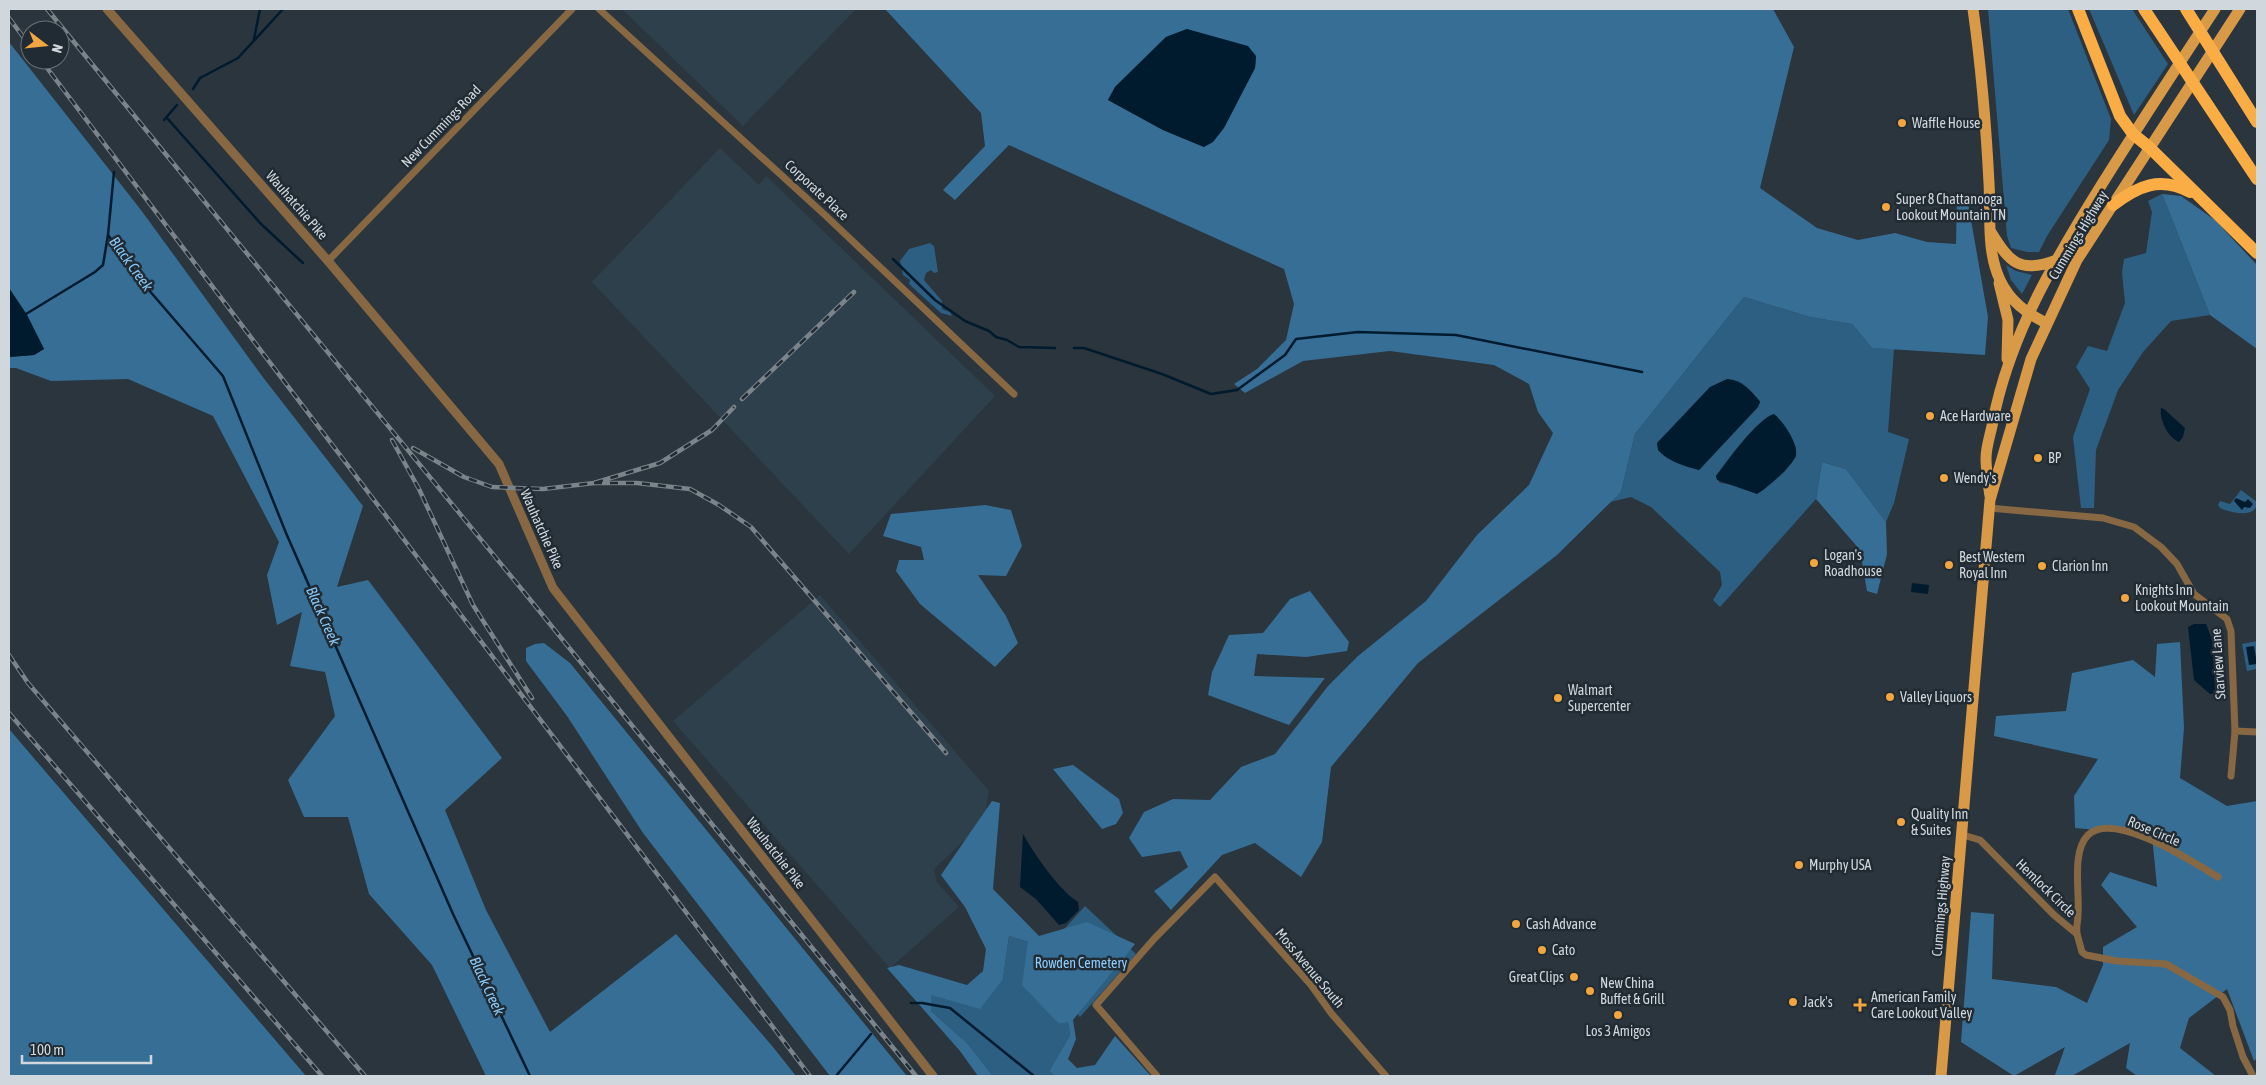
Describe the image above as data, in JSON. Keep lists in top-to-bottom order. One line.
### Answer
{"streets":{"main road":["Cummings Highway"],"street":["New Cummings Road","Corporate Place","Wauhatchie Pike","Starview Lane","Rose Circle","Hemlock Circle","Moss Avenue South"]},"crossings":[["New Cummings Road","Wauhatchie Pike"],["Cummings Highway","Starview Lane"],["Cummings Highway","Hemlock Circle"],["Rose Circle","Hemlock Circle"]],"water":["Black Creek"],"parks":["Rowden Cemetery"],"places":{"other":["Waffle House","Super 8 Chattanooga Lookout Mountain TN","Ace Hardware","BP","Wendy's","Logan's Roadhouse","Best Western Royal Inn","Clarion Inn","Knights Inn Lookout Mountain","Valley Liquors","Walmart Supercenter","Quality Inn & Suites","Murphy USA","Cash Advance","Cato","Great Clips","New China Buffet & Grill","Jack's","Los 3 Amigos"],"health":["American Family Care Lookout Valley"]},"scale_bar":"100 m","north":"right"}
